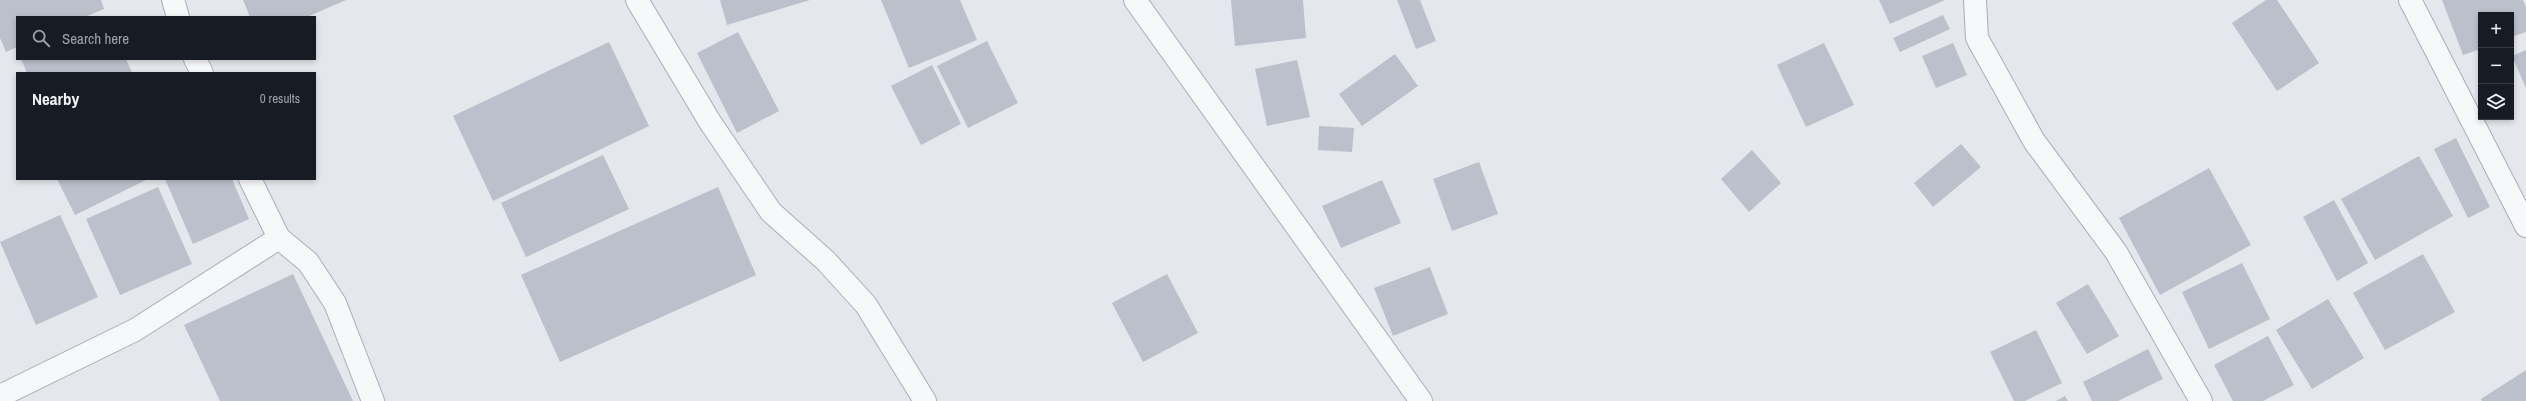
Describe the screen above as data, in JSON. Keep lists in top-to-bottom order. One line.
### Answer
{"page":{"map_buttons":["+","−"],"search":"Search here","heading":["Nearby","0 results"]}}
